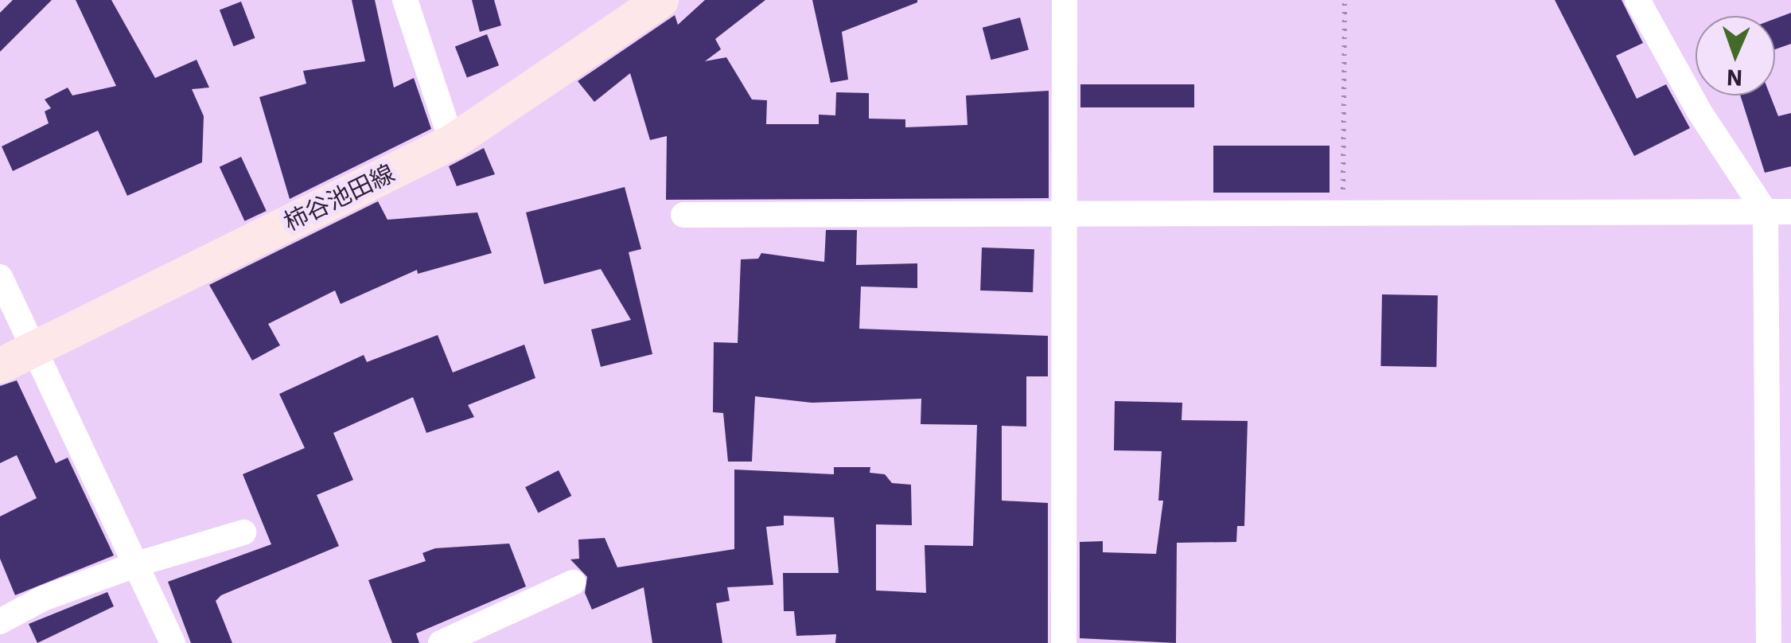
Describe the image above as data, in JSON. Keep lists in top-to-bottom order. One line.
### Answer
{"streets":{"main road":["柿谷池田線"]},"north":"bottom"}
